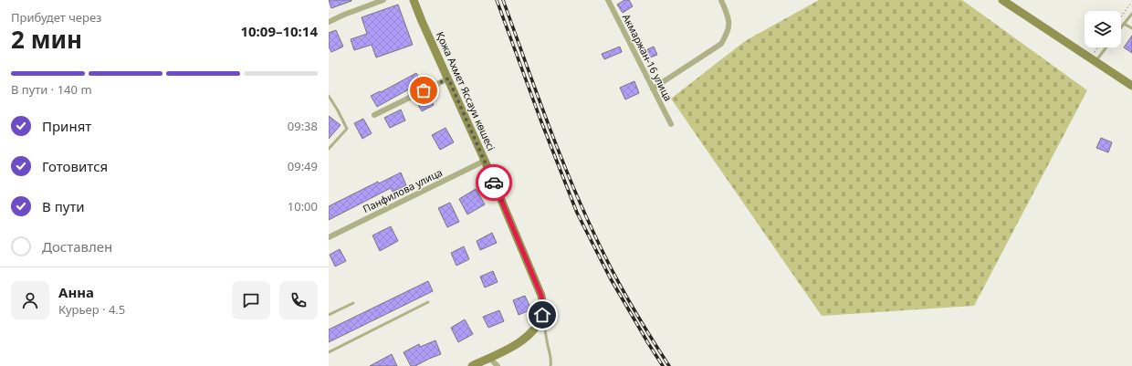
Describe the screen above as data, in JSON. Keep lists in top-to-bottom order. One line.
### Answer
{"streets":{"street":["Акмаржан-16 улица","Қожа Ахмет Яссауи көшесі","Панфилова улица"]},"crossings":[["Қожа Ахмет Яссауи көшесі","Панфилова улица"]],"page":{"heading":["2 мин","Прибудет через","10:09–10:14"],"panel":["Анна","Курьер · 4.5"],"bar":"В пути · 140 m","list":[["Принят","09:38"],["Готовится","09:49"],["В пути","10:00"],"Доставлен"]}}
